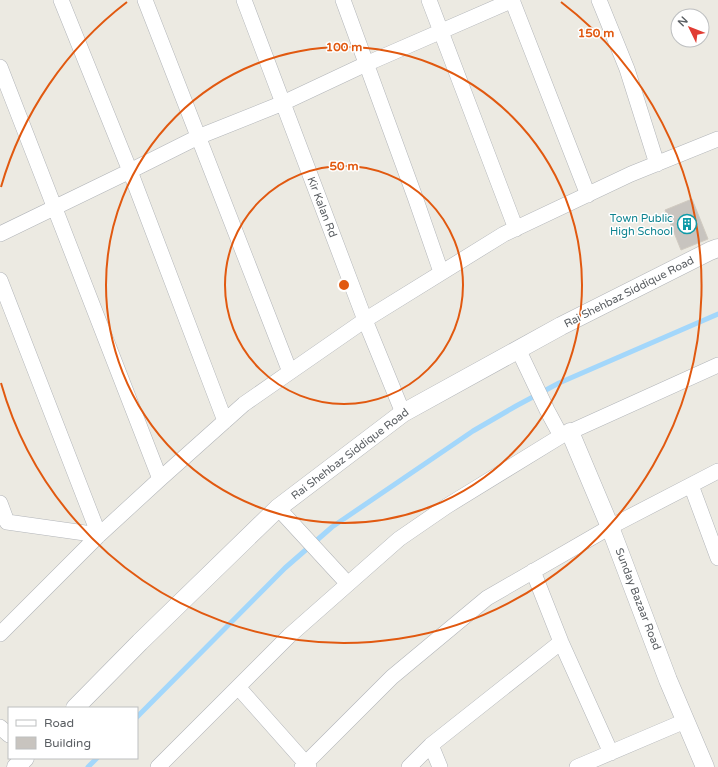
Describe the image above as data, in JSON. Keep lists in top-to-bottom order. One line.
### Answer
{"streets":{"street":["Kir Kalan Rd","Rai Shehbaz Siddique Road","Sunday Bazaar Road"]},"crossings":[["Kir Kalan Rd","Rai Shehbaz Siddique Road"],["Rai Shehbaz Siddique Road","Sunday Bazaar Road"]],"places":{"building":["Town Public High School"]},"legend":["Road","Building"],"north":"top left","rings":["150 m","100 m","50 m"]}
